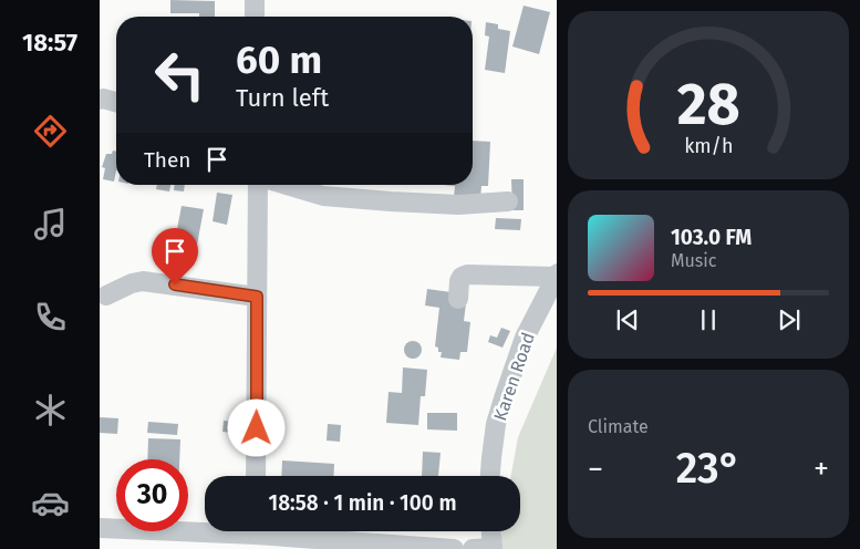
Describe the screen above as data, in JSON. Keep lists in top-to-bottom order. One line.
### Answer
{"streets":{"street":["Karen Road"]},"page":{"tabs":"18:57","turn":["60 m","Turn left"],"then":"Then","song":["103.0 FM","Music"],"tile":"Climate","heat":["−","23°","+"],"limit":"30","trip":"18:58 · 1 min · 100 m","gauge":["28","km/h"]}}
